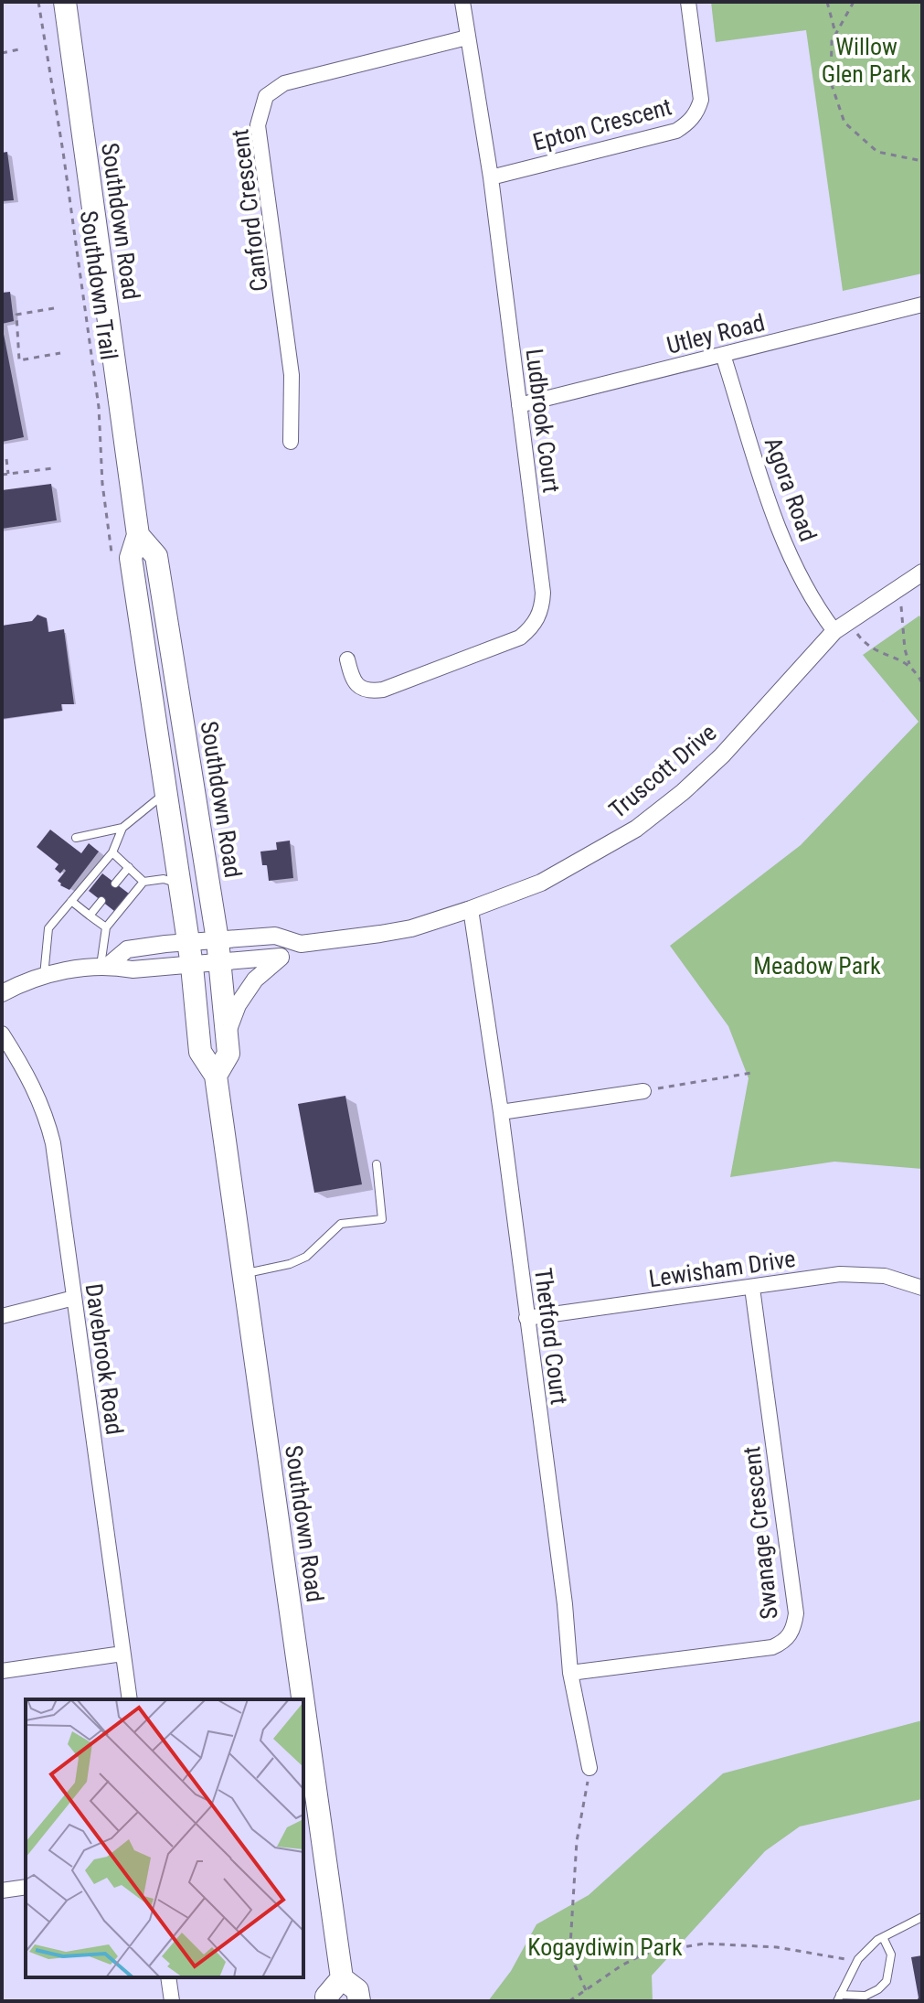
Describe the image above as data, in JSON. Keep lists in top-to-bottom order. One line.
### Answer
{"streets":{"main road":["Southdown Road"],"street":["Epton Crescent","Canford Crescent","Utley Road","Ludbrook Court","Agora Road","Truscott Drive","Lewisham Drive","Thetford Court","Davebrook Road","Swanage Crescent"],"path":["Southdown Trail"]},"crossings":[["Epton Crescent","Ludbrook Court"],["Canford Crescent","Ludbrook Court"],["Southdown Road","Truscott Drive"],["Utley Road","Ludbrook Court"],["Utley Road","Agora Road"],["Agora Road","Truscott Drive"],["Truscott Drive","Thetford Court"],["Lewisham Drive","Thetford Court"],["Lewisham Drive","Swanage Crescent"],["Thetford Court","Swanage Crescent"]],"parks":["Willow Glen Park","Meadow Park","Kogaydiwin Park"]}
